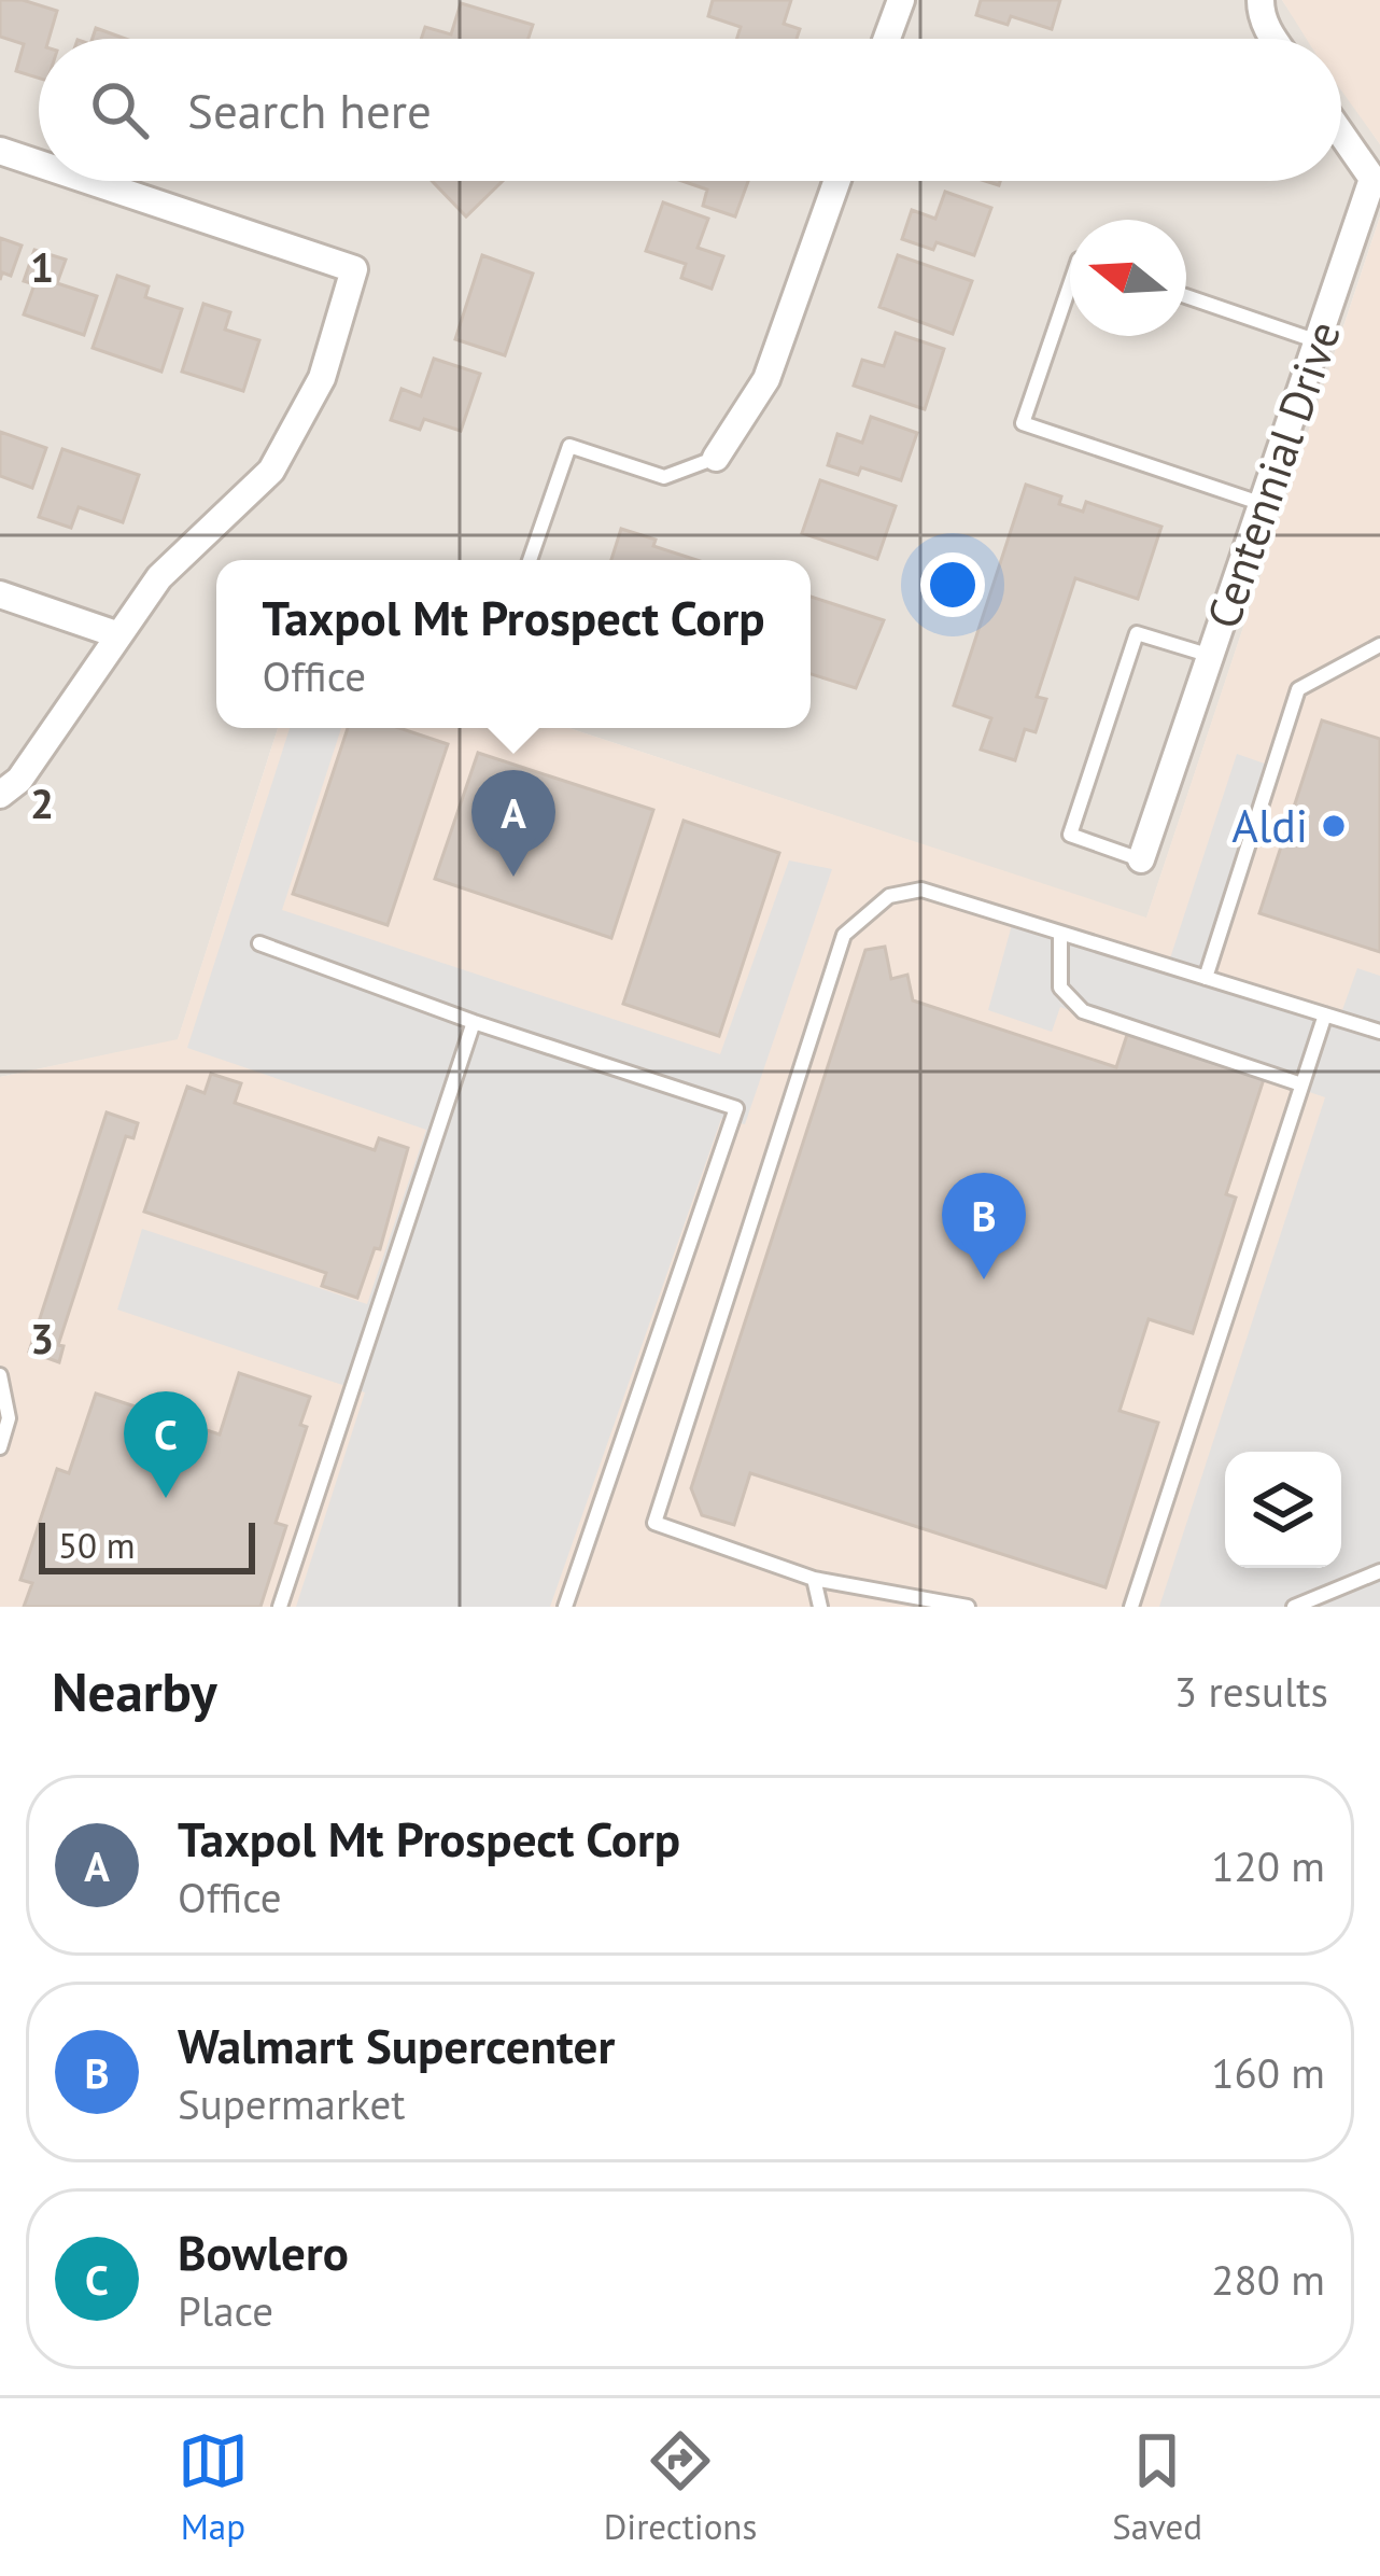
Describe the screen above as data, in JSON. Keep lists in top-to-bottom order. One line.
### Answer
{"streets":{"street":["Centennial Drive"]},"places":["Aldi"],"scale_bar":"50 m","north":"left","page":{"search":"Search here","popup":["Taxpol Mt Prospect Corp","Office"],"pins":["A","B","C"],"scale":"50 m","heading":["Nearby","3 results"],"list":[{"mark":"A","name":"Taxpol Mt Prospect Corp","note":"Office","value":"120 m"},{"mark":"B","name":"Walmart Supercenter","note":"Supermarket","value":"160 m"},{"mark":"C","name":"Bowlero","note":"Place","value":"280 m"}],"nav":["Map","Directions","Saved"]},"grid":{"rows":["1","2","3"]}}
